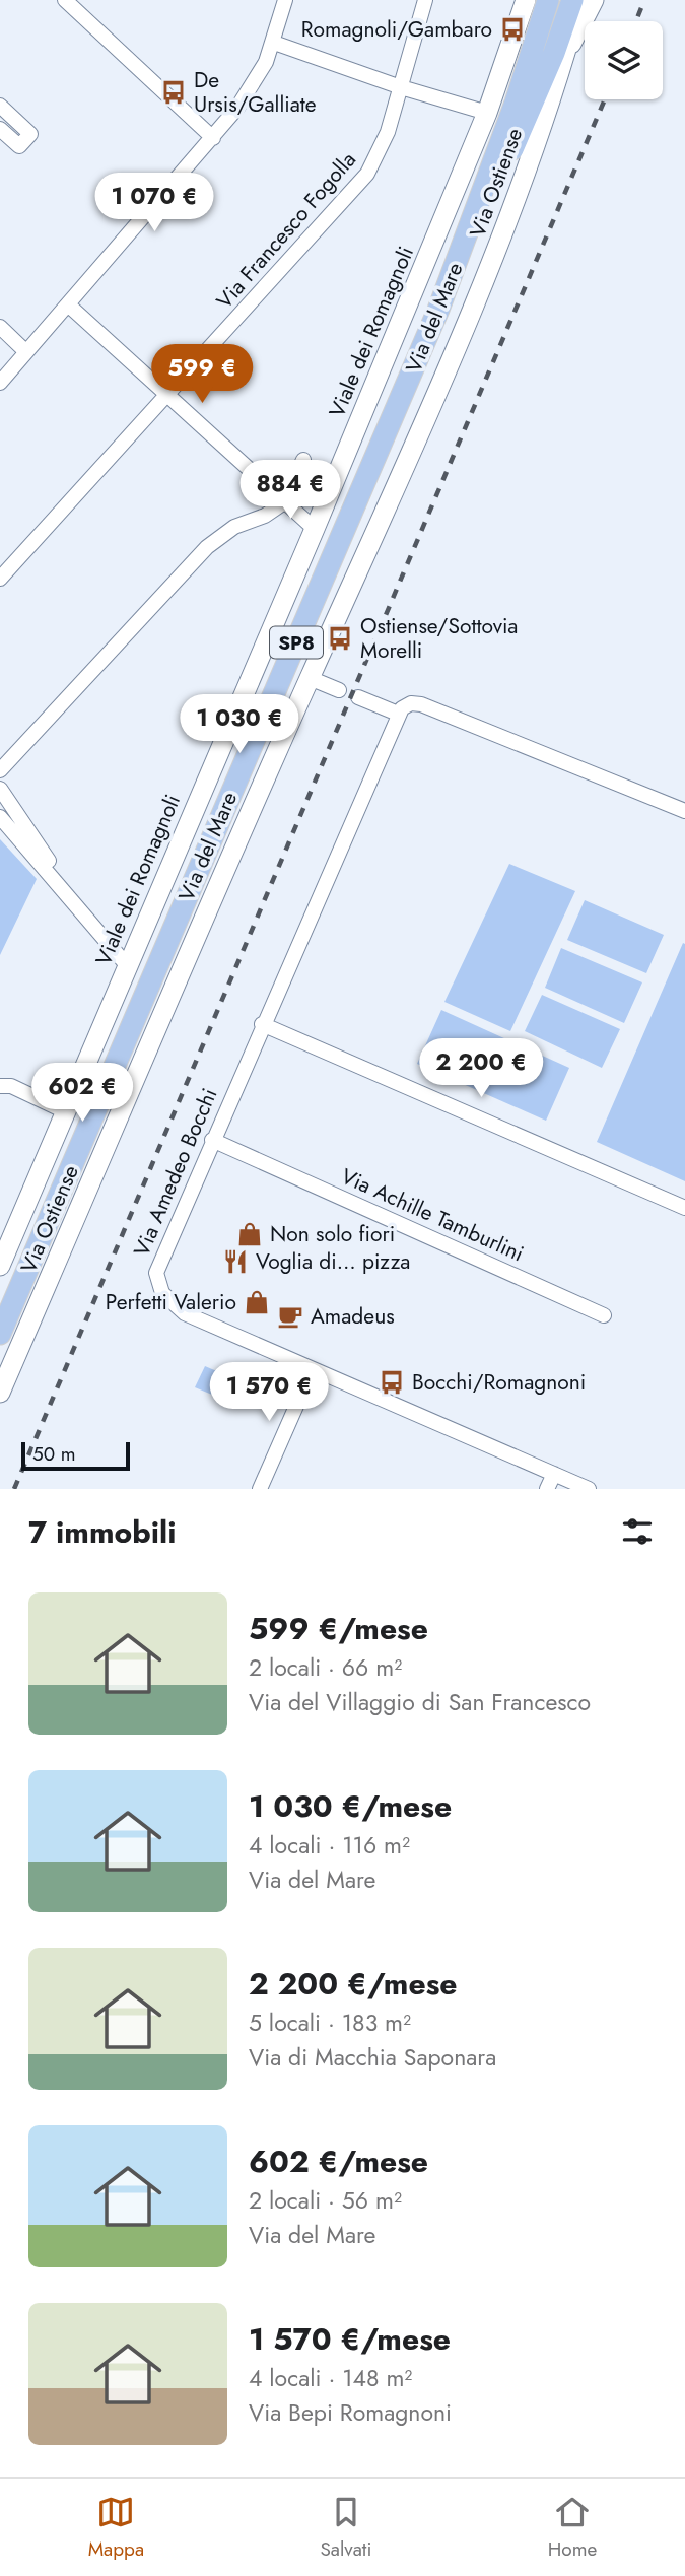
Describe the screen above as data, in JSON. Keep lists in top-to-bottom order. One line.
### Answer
{"streets":{"main road":["Via Ostiense","Via del Mare","Viale dei Romagnoli","SP8"],"street":["Via Francesco Fogolla","Via Amedeo Bocchi","Via Achille Tamburlini"]},"crossings":[["Via Amedeo Bocchi","Via Achille Tamburlini"]],"places":{"bus stop":["Romagnoli/Gambaro","De Ursis/Galliate","Ostiense/Sottovia Morelli","Bocchi/Romagnoni"],"shop":["Non solo fiori","Perfetti Valerio"],"restaurant":["Voglia di… pizza"],"cafe":["Amadeus"]},"scale_bar":"50 m","page":{"price":["1 070 €","599 €","884 €","1 030 €","2 200 €","602 €","1 570 €"],"scale":"50 m","heading":"7 immobili","list":[{"name":"599 €/mese","note":"2 locali · 66 m² · Via del Villaggio di San Francesco"},{"name":"1 030 €/mese","note":"4 locali · 116 m² · Via del Mare"},{"name":"2 200 €/mese","note":"5 locali · 183 m² · Via di Macchia Saponara"},{"name":"602 €/mese","note":"2 locali · 56 m² · Via del Mare"},{"name":"1 570 €/mese","note":"4 locali · 148 m² · Via Bepi Romagnoni"}],"tabs":["Mappa","Salvati","Home"]}}
